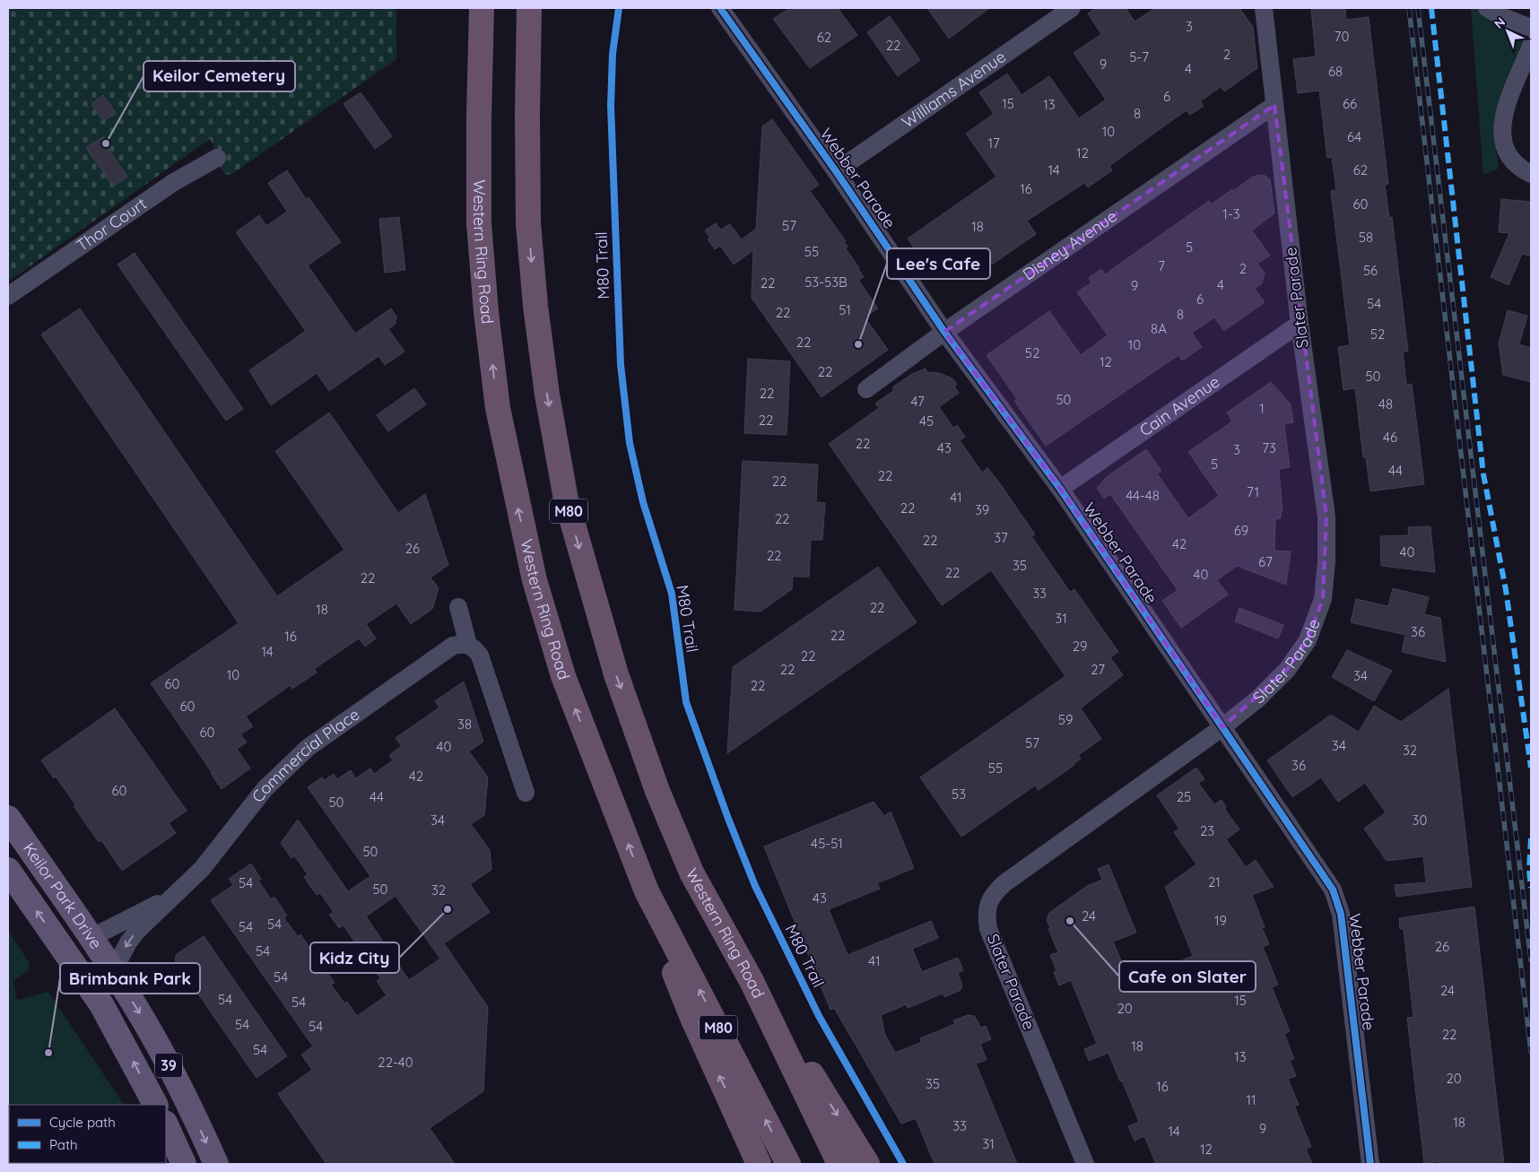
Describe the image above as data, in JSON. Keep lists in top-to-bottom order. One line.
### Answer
{"streets":{"highway":["Western Ring Road","M80"],"main road":["Keilor Park Drive","39"],"street":["Williams Avenue","Webber Parade","Thor Court","Disney Avenue","Slater Parade","Cain Avenue","Commercial Place"],"cycle path":["M80 Trail"]},"crossings":[["Williams Avenue","Webber Parade"],["Webber Parade","Disney Avenue"],["Webber Parade","Slater Parade"],["Webber Parade","Cain Avenue"],["Disney Avenue","Slater Parade"],["Slater Parade","Cain Avenue"],["Commercial Place","Keilor Park Drive"]],"places":["Keilor Cemetery","Lee's Cafe","Kidz City","Cafe on Slater","Brimbank Park"],"house_numbers":["3","70","62","22","2","5-7","9","4","68","6","15","66","13","8","10","64","17","12","14","62","16","60","1-3","57","18","58","5","55","7","2","56","53-53B","22","4","9","6","54","51","22","8","8A","52","22","10","52","12","22","50","22","50","47","48","1","22","45","46","22","43","73","3","5","44","22","22","71","44-48","41","22","39","22","69","37","22","42","26","40","22","67","35","22","40","22","33","22","18","31","36","22","16","29","14","22","22","27","10","34","60","22","60","59","38","60","57","34","40","32","36","55","42","60","53","44","25","50","34","30","23","45-51","50","21","54","50","32","43","24","19","54","54","26","54","41","54","24","54","15","54","20","54","54","22","18","54","13","22-40","20","35","16","11","18","33","9","14","31","12"],"legend":["Cycle path","Path"],"north":"top left"}
